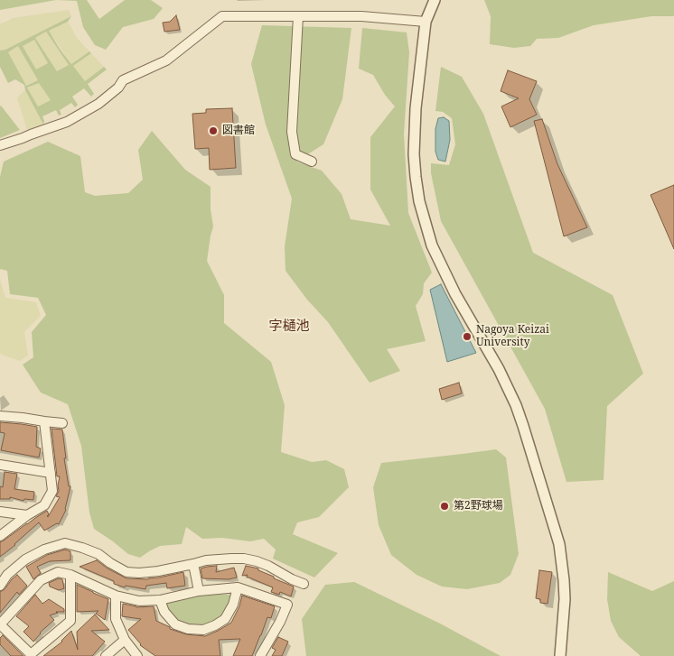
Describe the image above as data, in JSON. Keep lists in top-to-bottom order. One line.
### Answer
{"districts":["字樋池"],"places":["図書館","Nagoya Keizai University","第2野球場"]}
